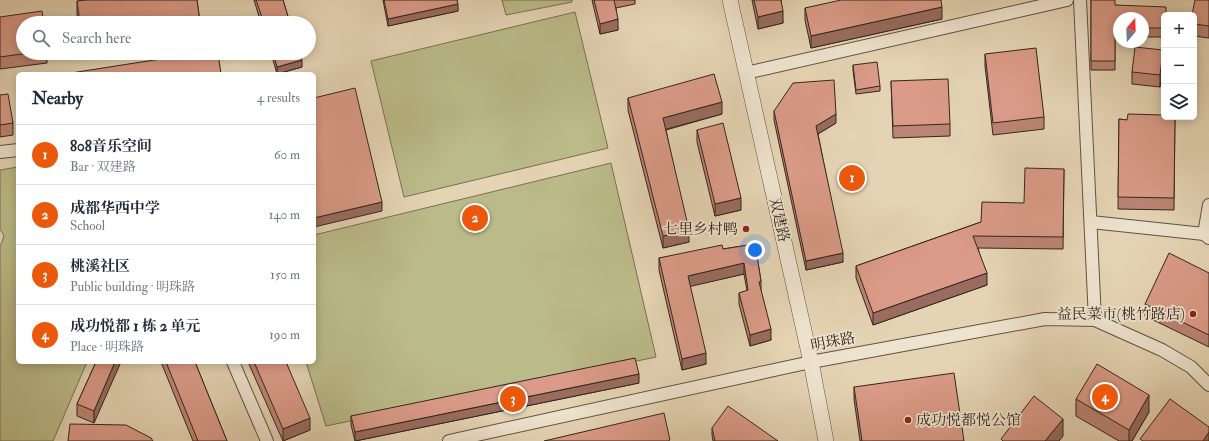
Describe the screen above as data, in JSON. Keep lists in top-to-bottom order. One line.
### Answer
{"streets":{"street":["双建路","明珠路"]},"crossings":[["双建路","明珠路"]],"places":["七里乡村鸭","益民菜市(桃竹路店)","成功悦都悦公馆"],"north":"top","page":{"map_buttons":["+","−"],"search":"Search here","heading":["Nearby","4 results"],"list":[{"mark":"1","name":"808音乐空间","note":"Bar · 双建路","value":"60 m"},{"mark":"2","name":"成都华西中学","note":"School","value":"140 m"},{"mark":"3","name":"桃溪社区","note":"Public building · 明珠路","value":"150 m"},{"mark":"4","name":"成功悦都 1 栋 2 单元","note":"Place · 明珠路","value":"190 m"}],"pins":["1","2","4","3"]}}
